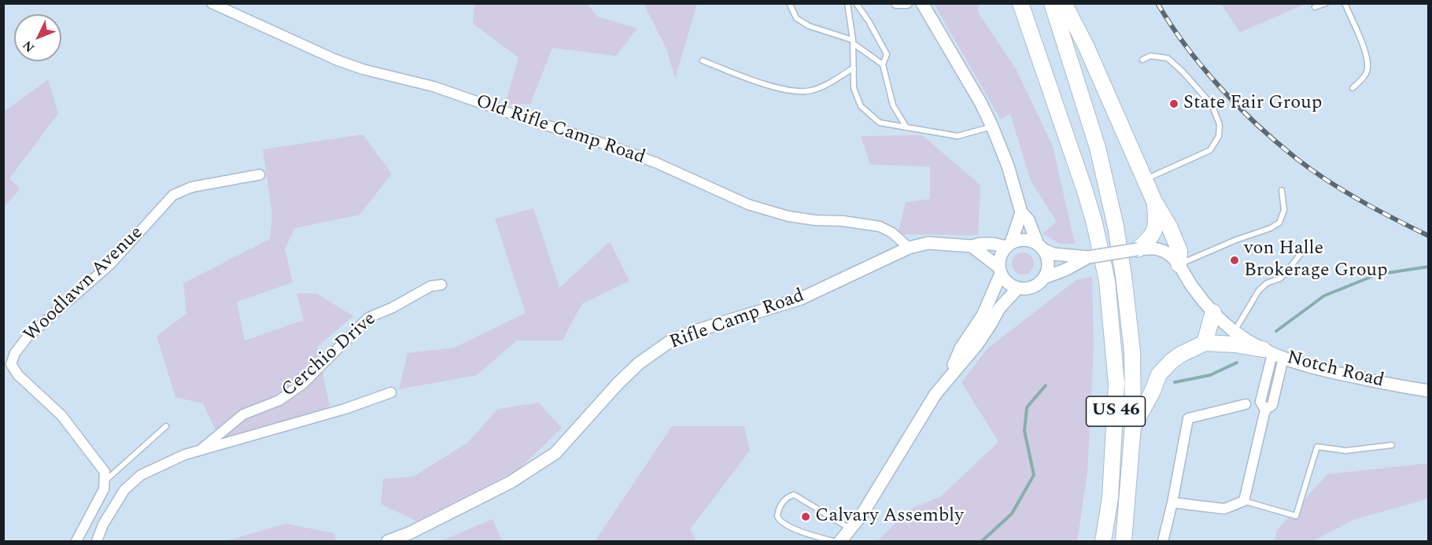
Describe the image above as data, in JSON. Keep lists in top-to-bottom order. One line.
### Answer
{"streets":{"highway":["US 46"],"street":["Old Rifle Camp Road","Woodlawn Avenue","Rifle Camp Road","Cerchio Drive","Notch Road"]},"crossings":[["Old Rifle Camp Road","Rifle Camp Road"],["Rifle Camp Road","Notch Road"]],"places":["State Fair Group","von Halle Brokerage Group","Calvary Assembly"],"north":"bottom left"}
